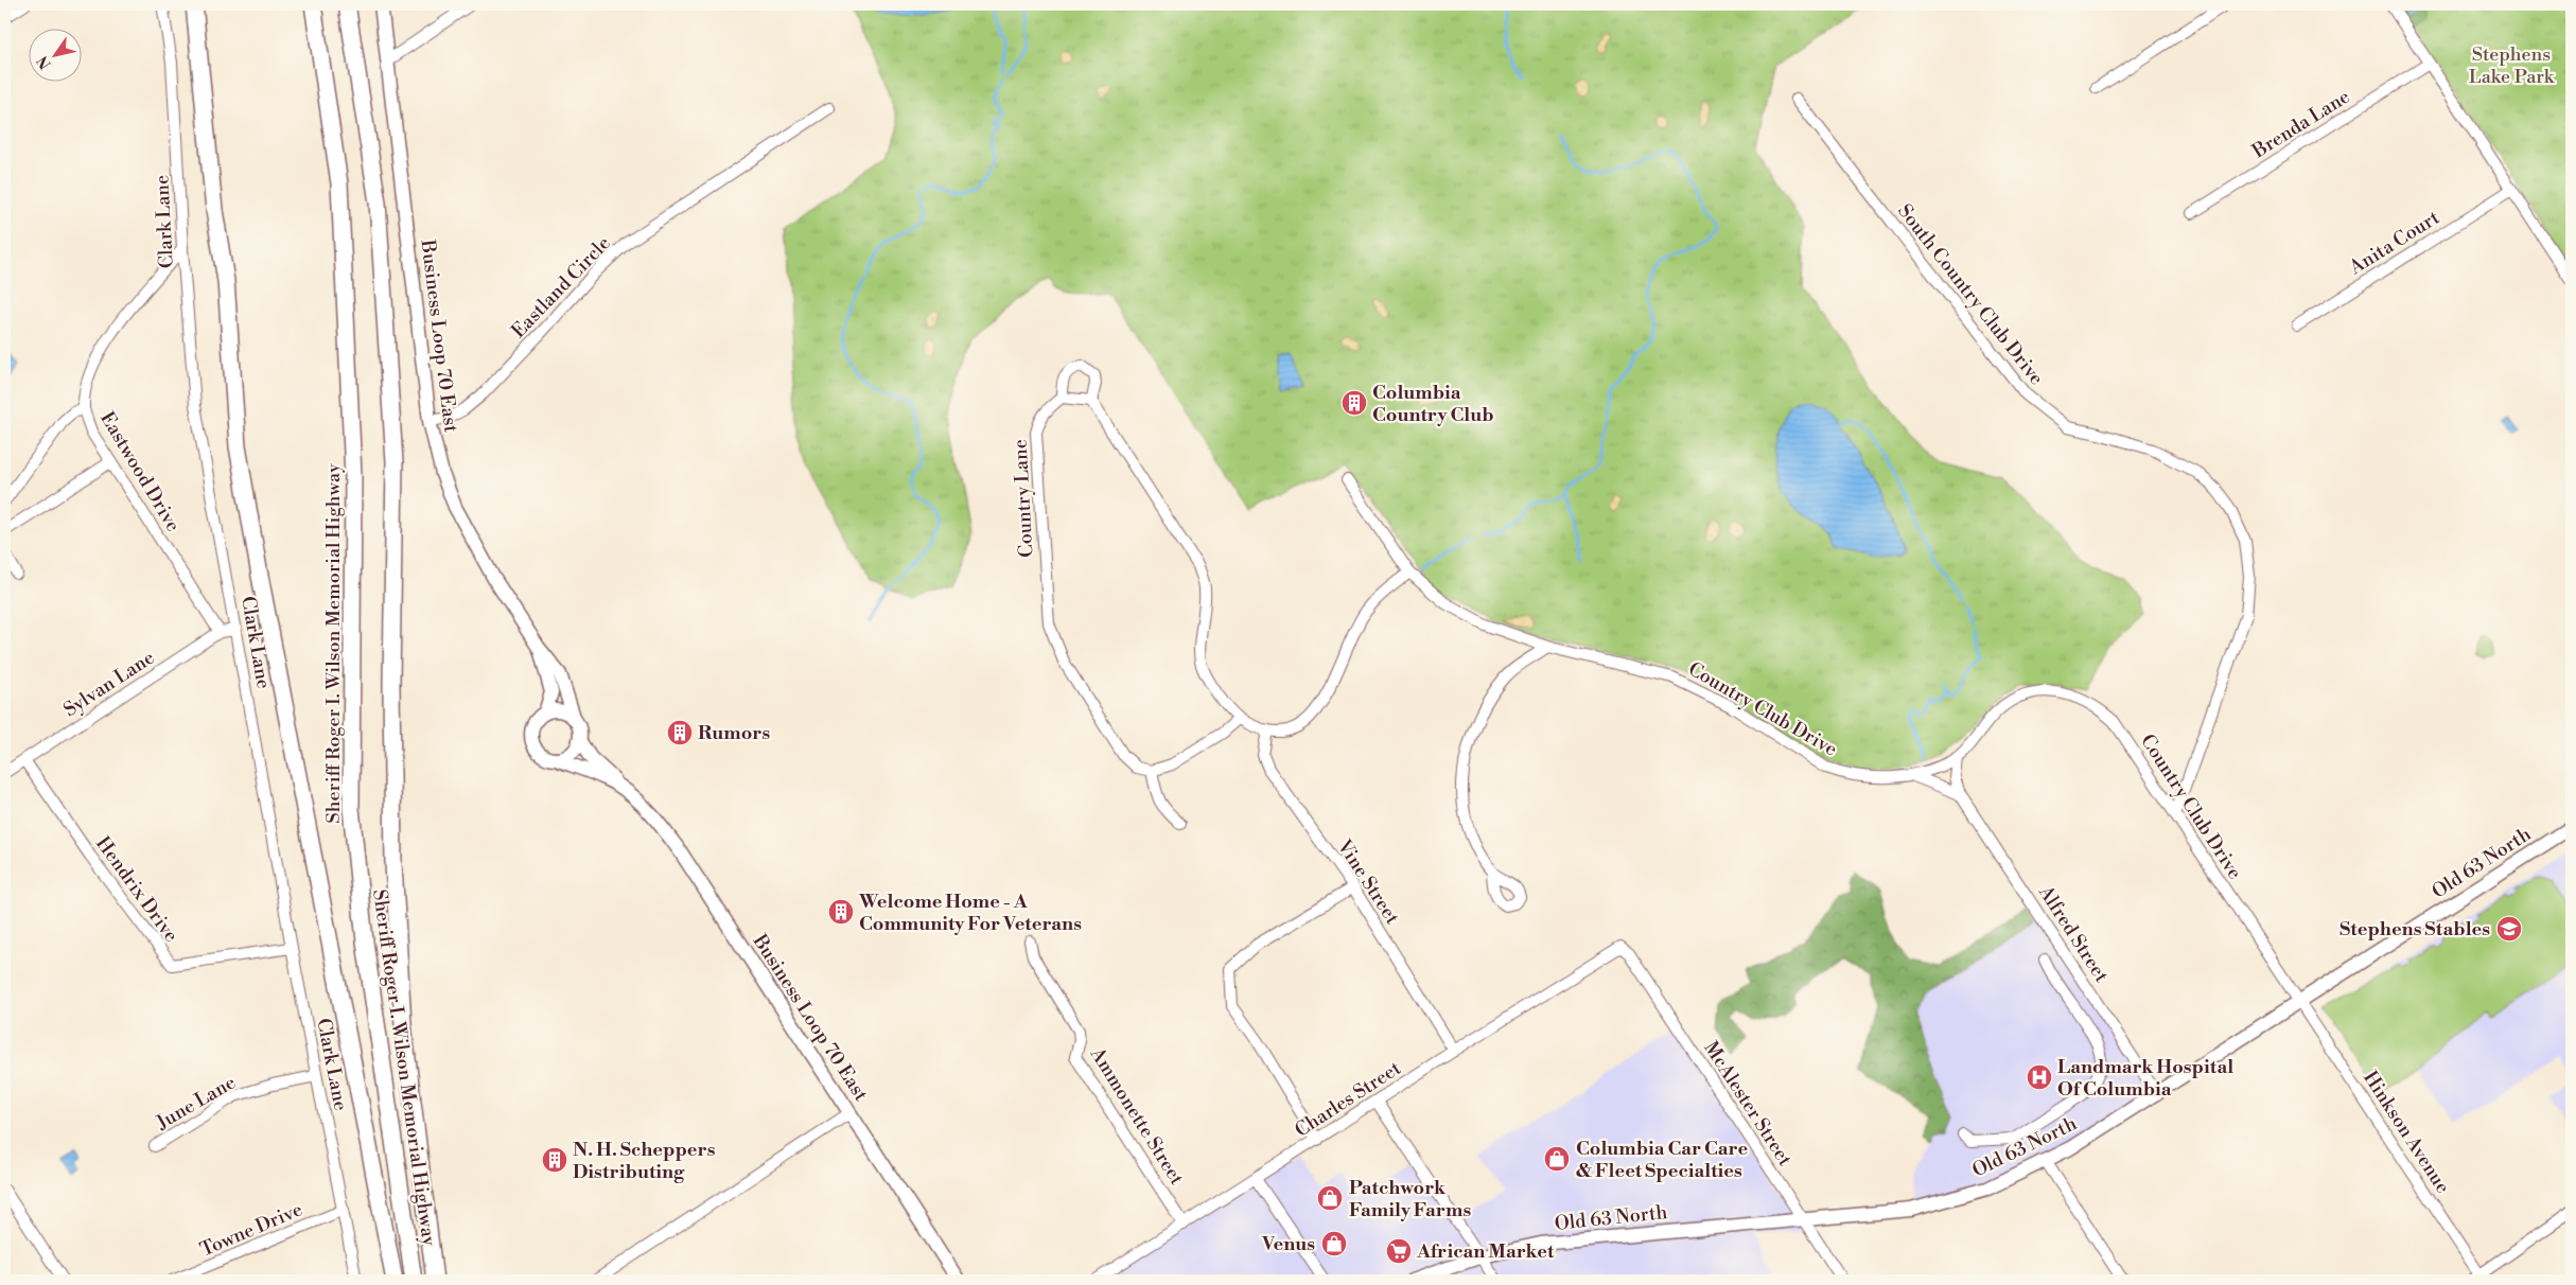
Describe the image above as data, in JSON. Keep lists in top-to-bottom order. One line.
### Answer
{"streets":{"highway":["Sheriff Roger I. Wilson Memorial Highway"],"main road":["Business Loop 70 East","Old 63 North"],"street":["Brenda Lane","Clark Lane","Anita Court","Eastland Circle","South Country Club Drive","Eastwood Drive","Country Lane","Sylvan Lane","Country Club Drive","Vine Street","Hendrix Drive","Alfred Street","Charles Street","June Lane","McAlester Street","Ammonette Street","Hinkson Avenue","Towne Drive"]},"crossings":[["Clark Lane","Eastwood Drive"],["Clark Lane","Sylvan Lane"],["Clark Lane","Hendrix Drive"],["Clark Lane","June Lane"],["Clark Lane","Towne Drive"],["Eastland Circle","Business Loop 70 East"],["South Country Club Drive","Country Club Drive"],["Eastwood Drive","Sylvan Lane"],["Sylvan Lane","Hendrix Drive"],["Country Club Drive","Old 63 North"],["Country Club Drive","Alfred Street"],["Country Club Drive","Hinkson Avenue"],["Old 63 North","Alfred Street"],["Old 63 North","McAlester Street"],["Old 63 North","Hinkson Avenue"],["Vine Street","Charles Street"],["Charles Street","McAlester Street"],["Charles Street","Ammonette Street"]],"parks":["Stephens Lake Park"],"places":{"building":["Columbia Country Club","Rumors","Welcome Home - A Community For Veterans","N. H. Scheppers Distributing"],"school or university":["Stephens Stables"],"hospital":["Landmark Hospital Of Columbia"],"shop":["Columbia Car Care & Fleet Specialties","Patchwork Family Farms","Venus"],"supermarket":["African Market"]},"north":"bottom left"}
